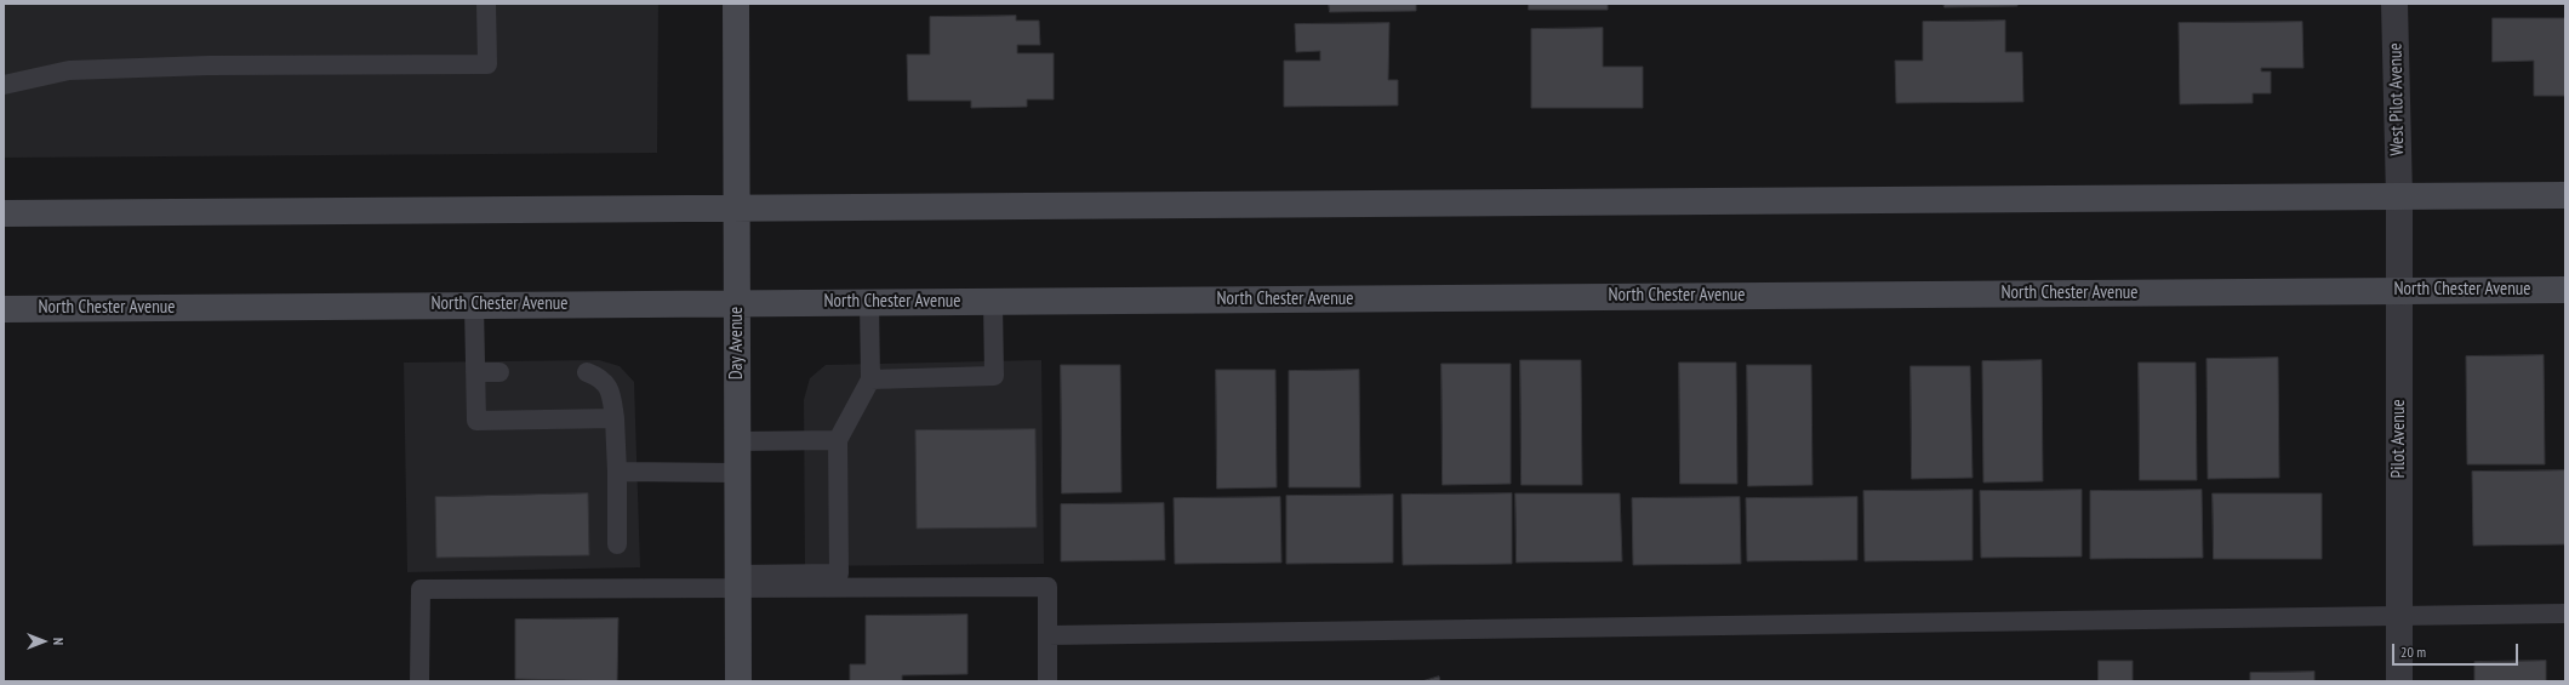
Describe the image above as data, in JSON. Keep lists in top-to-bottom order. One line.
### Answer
{"streets":{"main road":["North Chester Avenue","Day Avenue"],"street":["West Pilot Avenue","Pilot Avenue"]},"crossings":[["West Pilot Avenue","Pilot Avenue"],["North Chester Avenue","Day Avenue"],["North Chester Avenue","Pilot Avenue"]],"scale_bar":"20 m","north":"right"}
